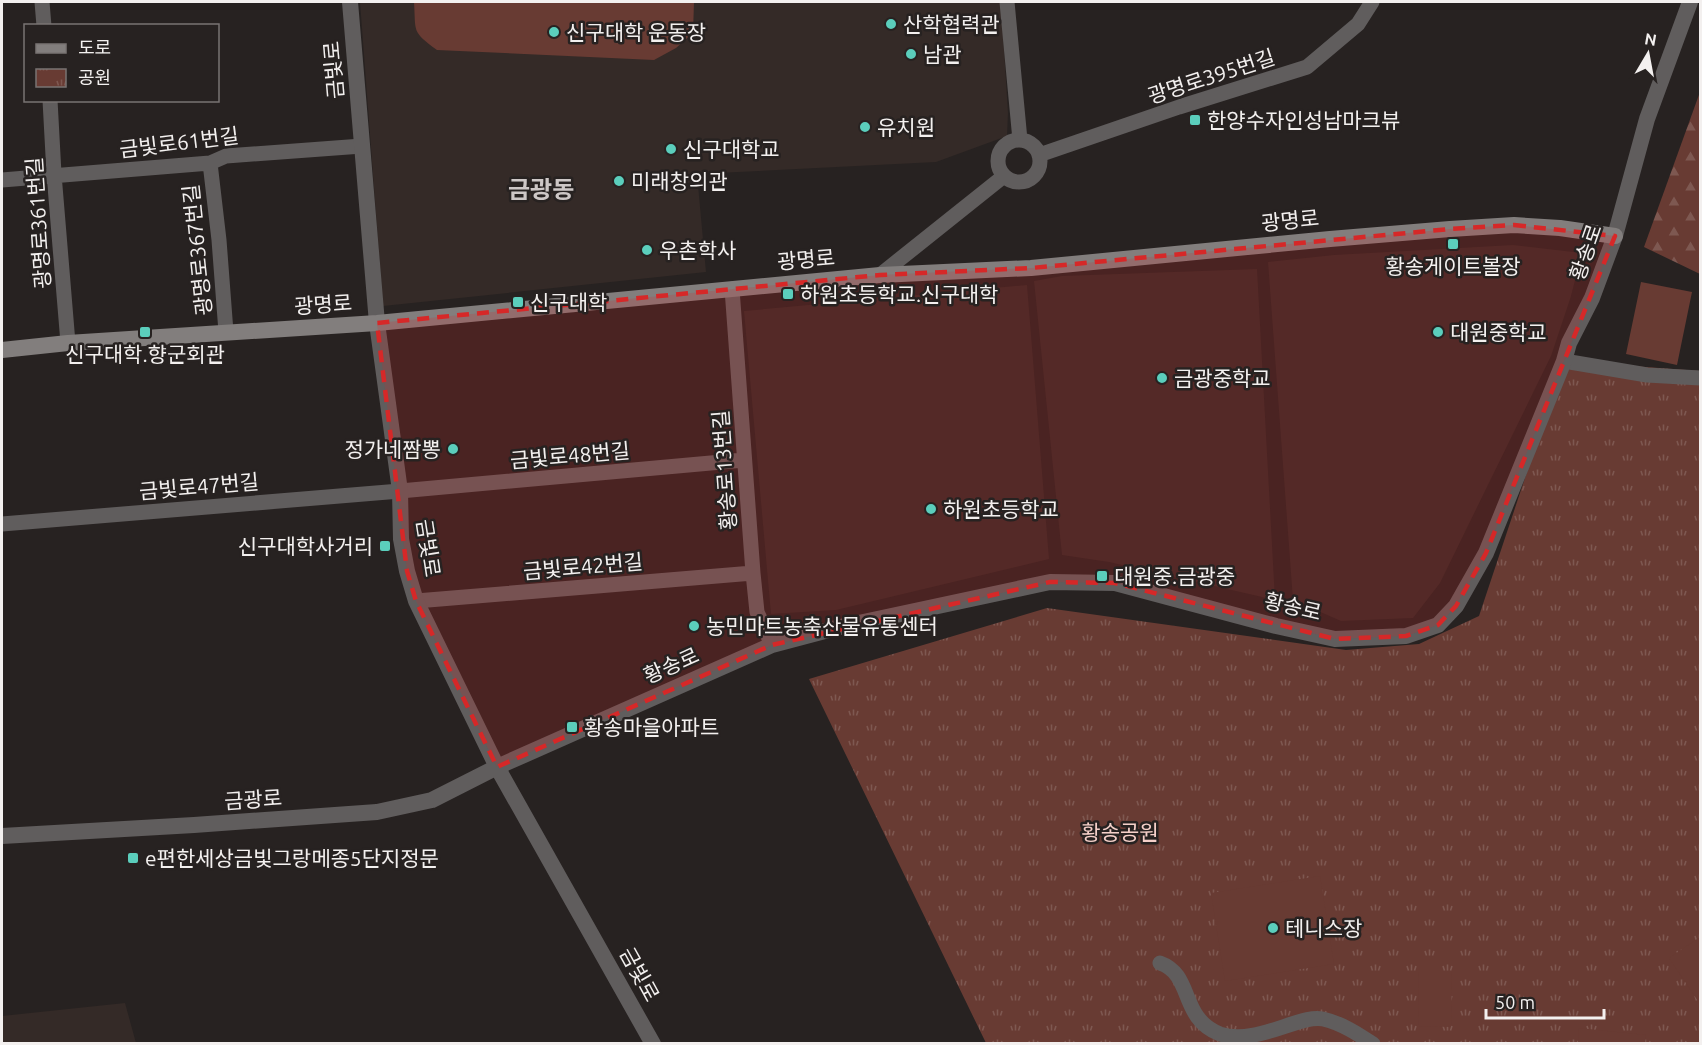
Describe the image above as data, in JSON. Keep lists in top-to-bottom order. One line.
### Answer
{"streets":{"main road":["광명로"],"street":["금빛로","광명로395번길","금빛로61번길","광명로361번길","광명로367번길","황송로","금빛로48번길","황송로13번길","금빛로47번길","금빛로42번길","금광로"]},"crossings":[["금빛로","금빛로61번길"],["금빛로","광명로"],["금빛로","황송로"],["금빛로","금빛로48번길"],["금빛로","금빛로47번길"],["금빛로","금빛로42번길"],["금빛로","금광로"],["금빛로61번길","광명로361번길"],["금빛로61번길","광명로367번길"],["광명로","광명로361번길"],["광명로","광명로367번길"],["광명로","황송로"],["광명로","황송로13번길"],["황송로","황송로13번길"],["황송로","금광로"],["금빛로48번길","황송로13번길"],["금빛로48번길","금빛로47번길"],["황송로13번길","금빛로42번길"]],"districts":["금광동"],"parks":["황송공원"],"places":{"other":["산학협력관","신구대학 운동장","남관","유치원","신구대학교","미래창의관","우촌학사","대원중학교","금광중학교","정가네짬뽕","하원초등학교","농민마트농축산물유통센터","테니스장"],"transit":["한양수자인성남마크뷰","황송게이트볼장","하원초등학교.신구대학","신구대학","신구대학.향군회관","신구대학사거리","대원중.금광중","황송마을아파트","e편한세상금빛그랑메종5단지정문"]},"legend":["도로","공원"],"scale_bar":"50 m","north":"top"}
